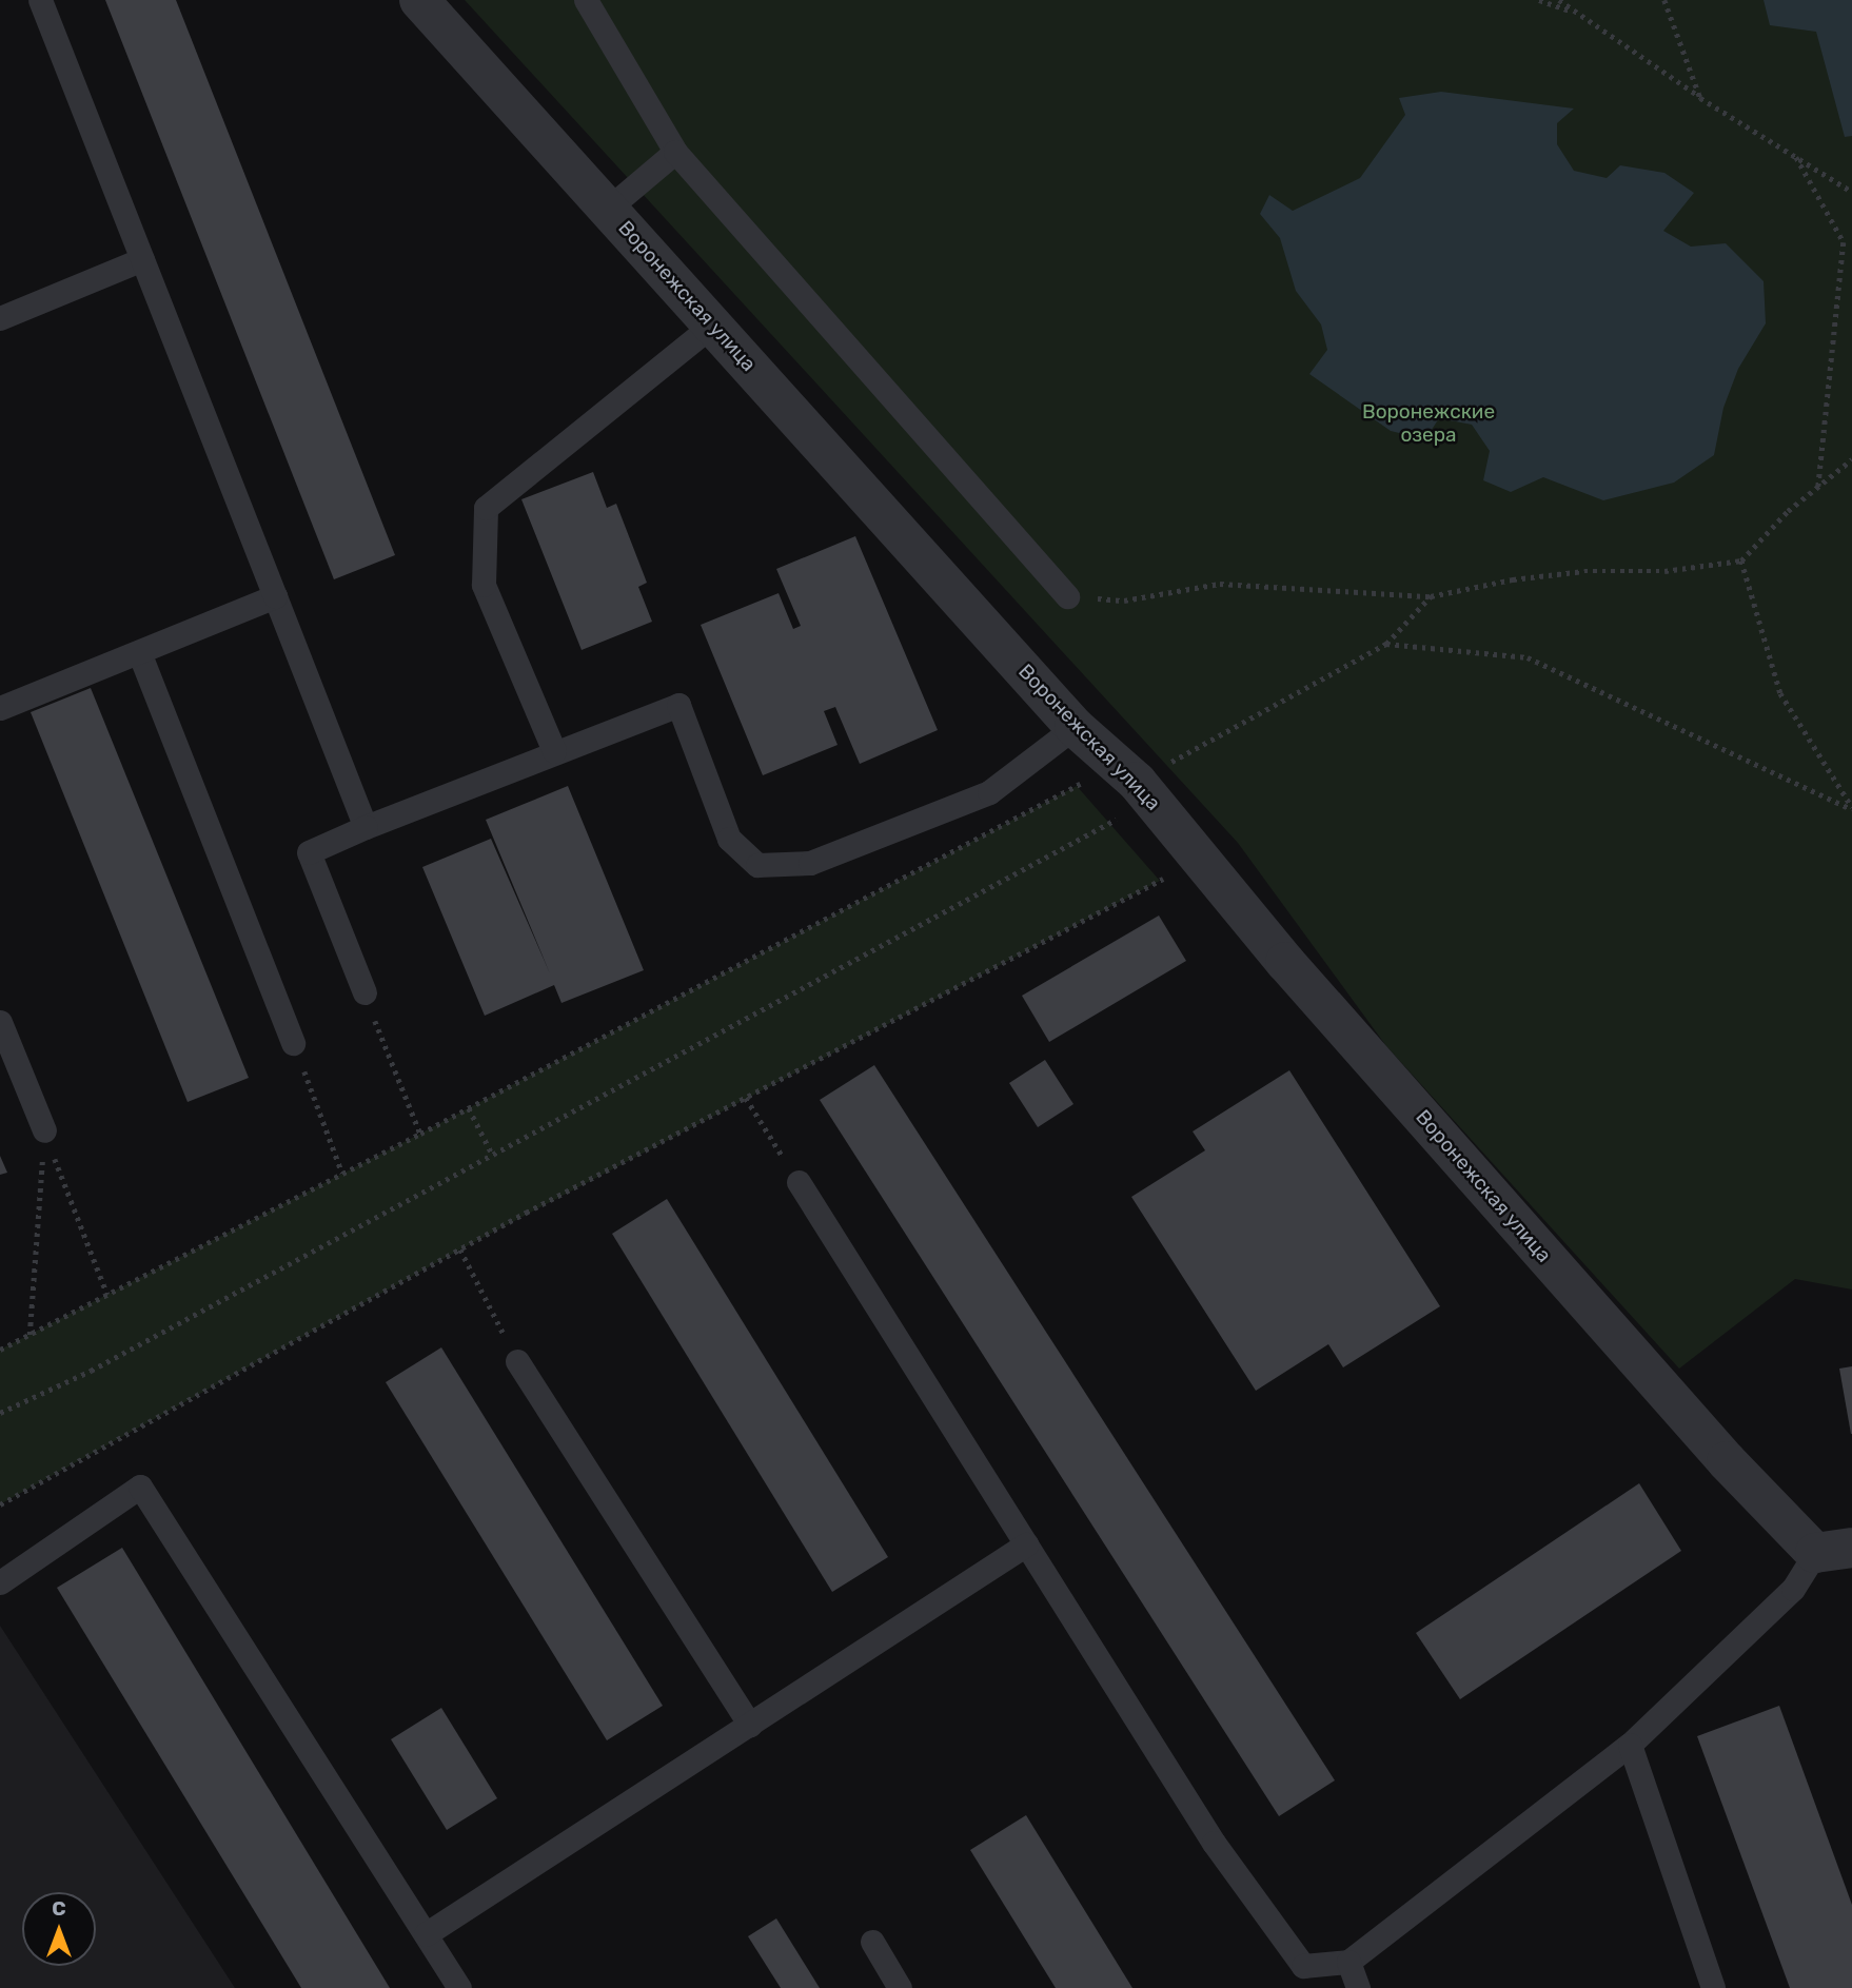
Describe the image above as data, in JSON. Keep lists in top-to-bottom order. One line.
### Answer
{"streets":{"street":["Воронежская улица"]},"parks":["Воронежские озера"],"north":"top"}
